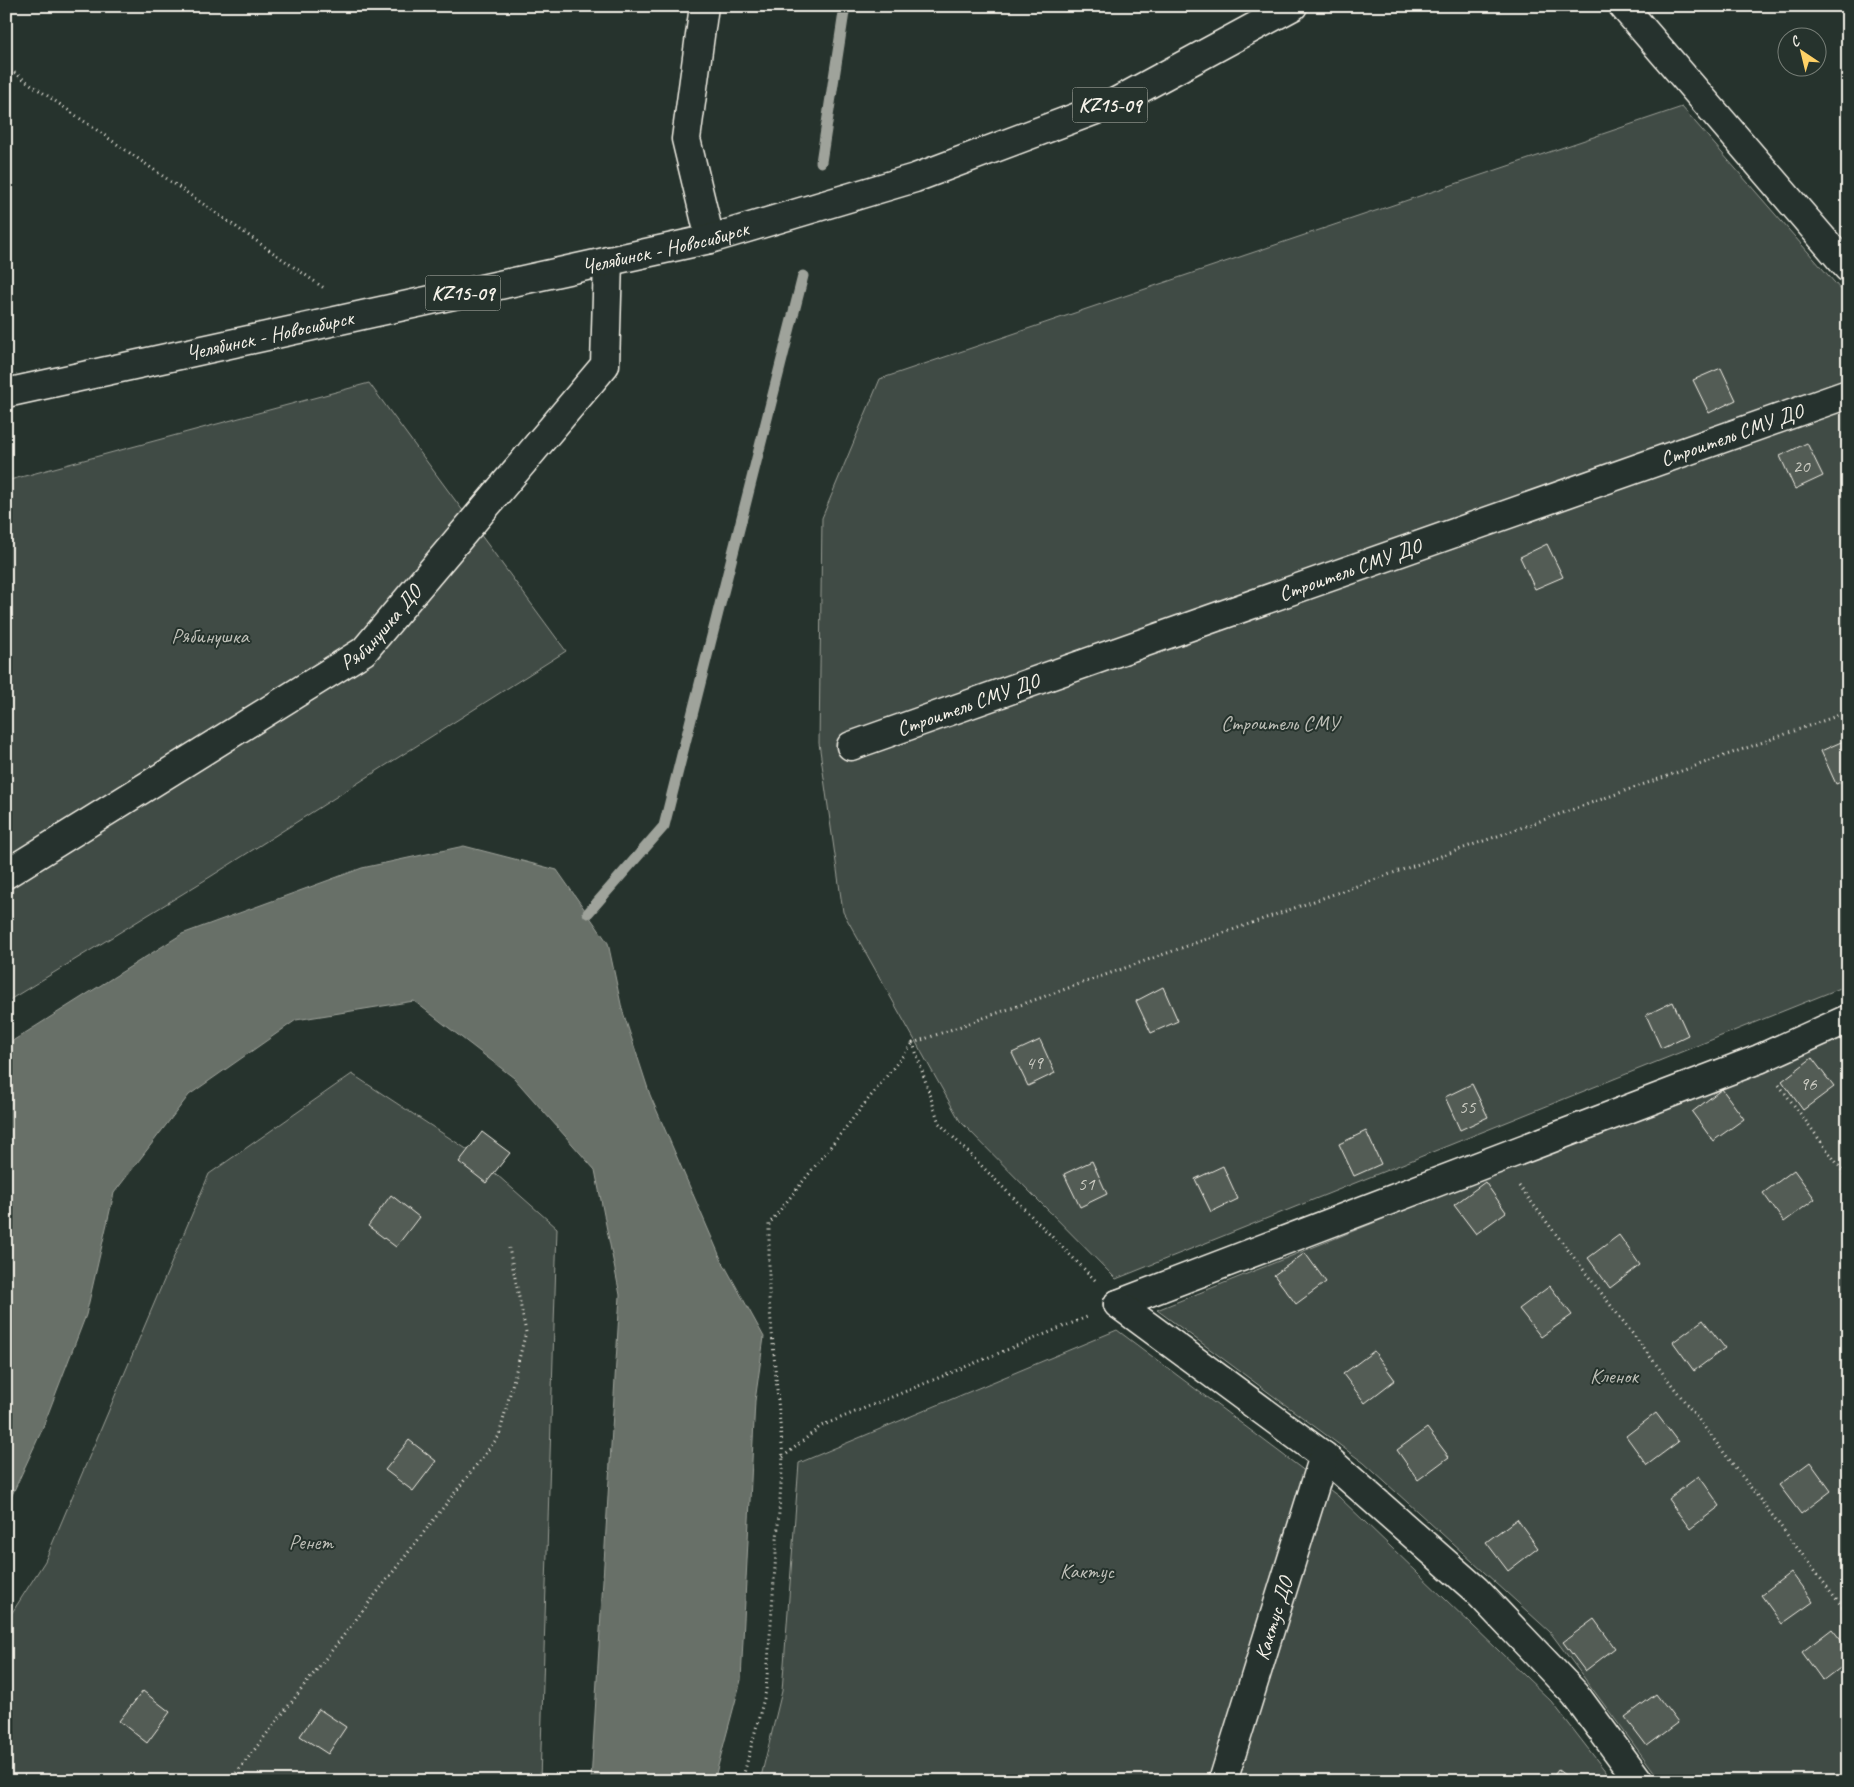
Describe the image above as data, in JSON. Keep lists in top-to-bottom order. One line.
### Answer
{"streets":{"main road":["KZ15-09","Челябинск - Новосибирск","Строитель СМУ ДО","Рябинушка ДО","Кактус ДО"]},"crossings":[["Челябинск - Новосибирск","Рябинушка ДО"]],"parks":["Рябинушка","Строитель СМУ","Кленок","Ренет","Кактус"],"house_numbers":["20","49","96","55","51"],"north":"top left"}
